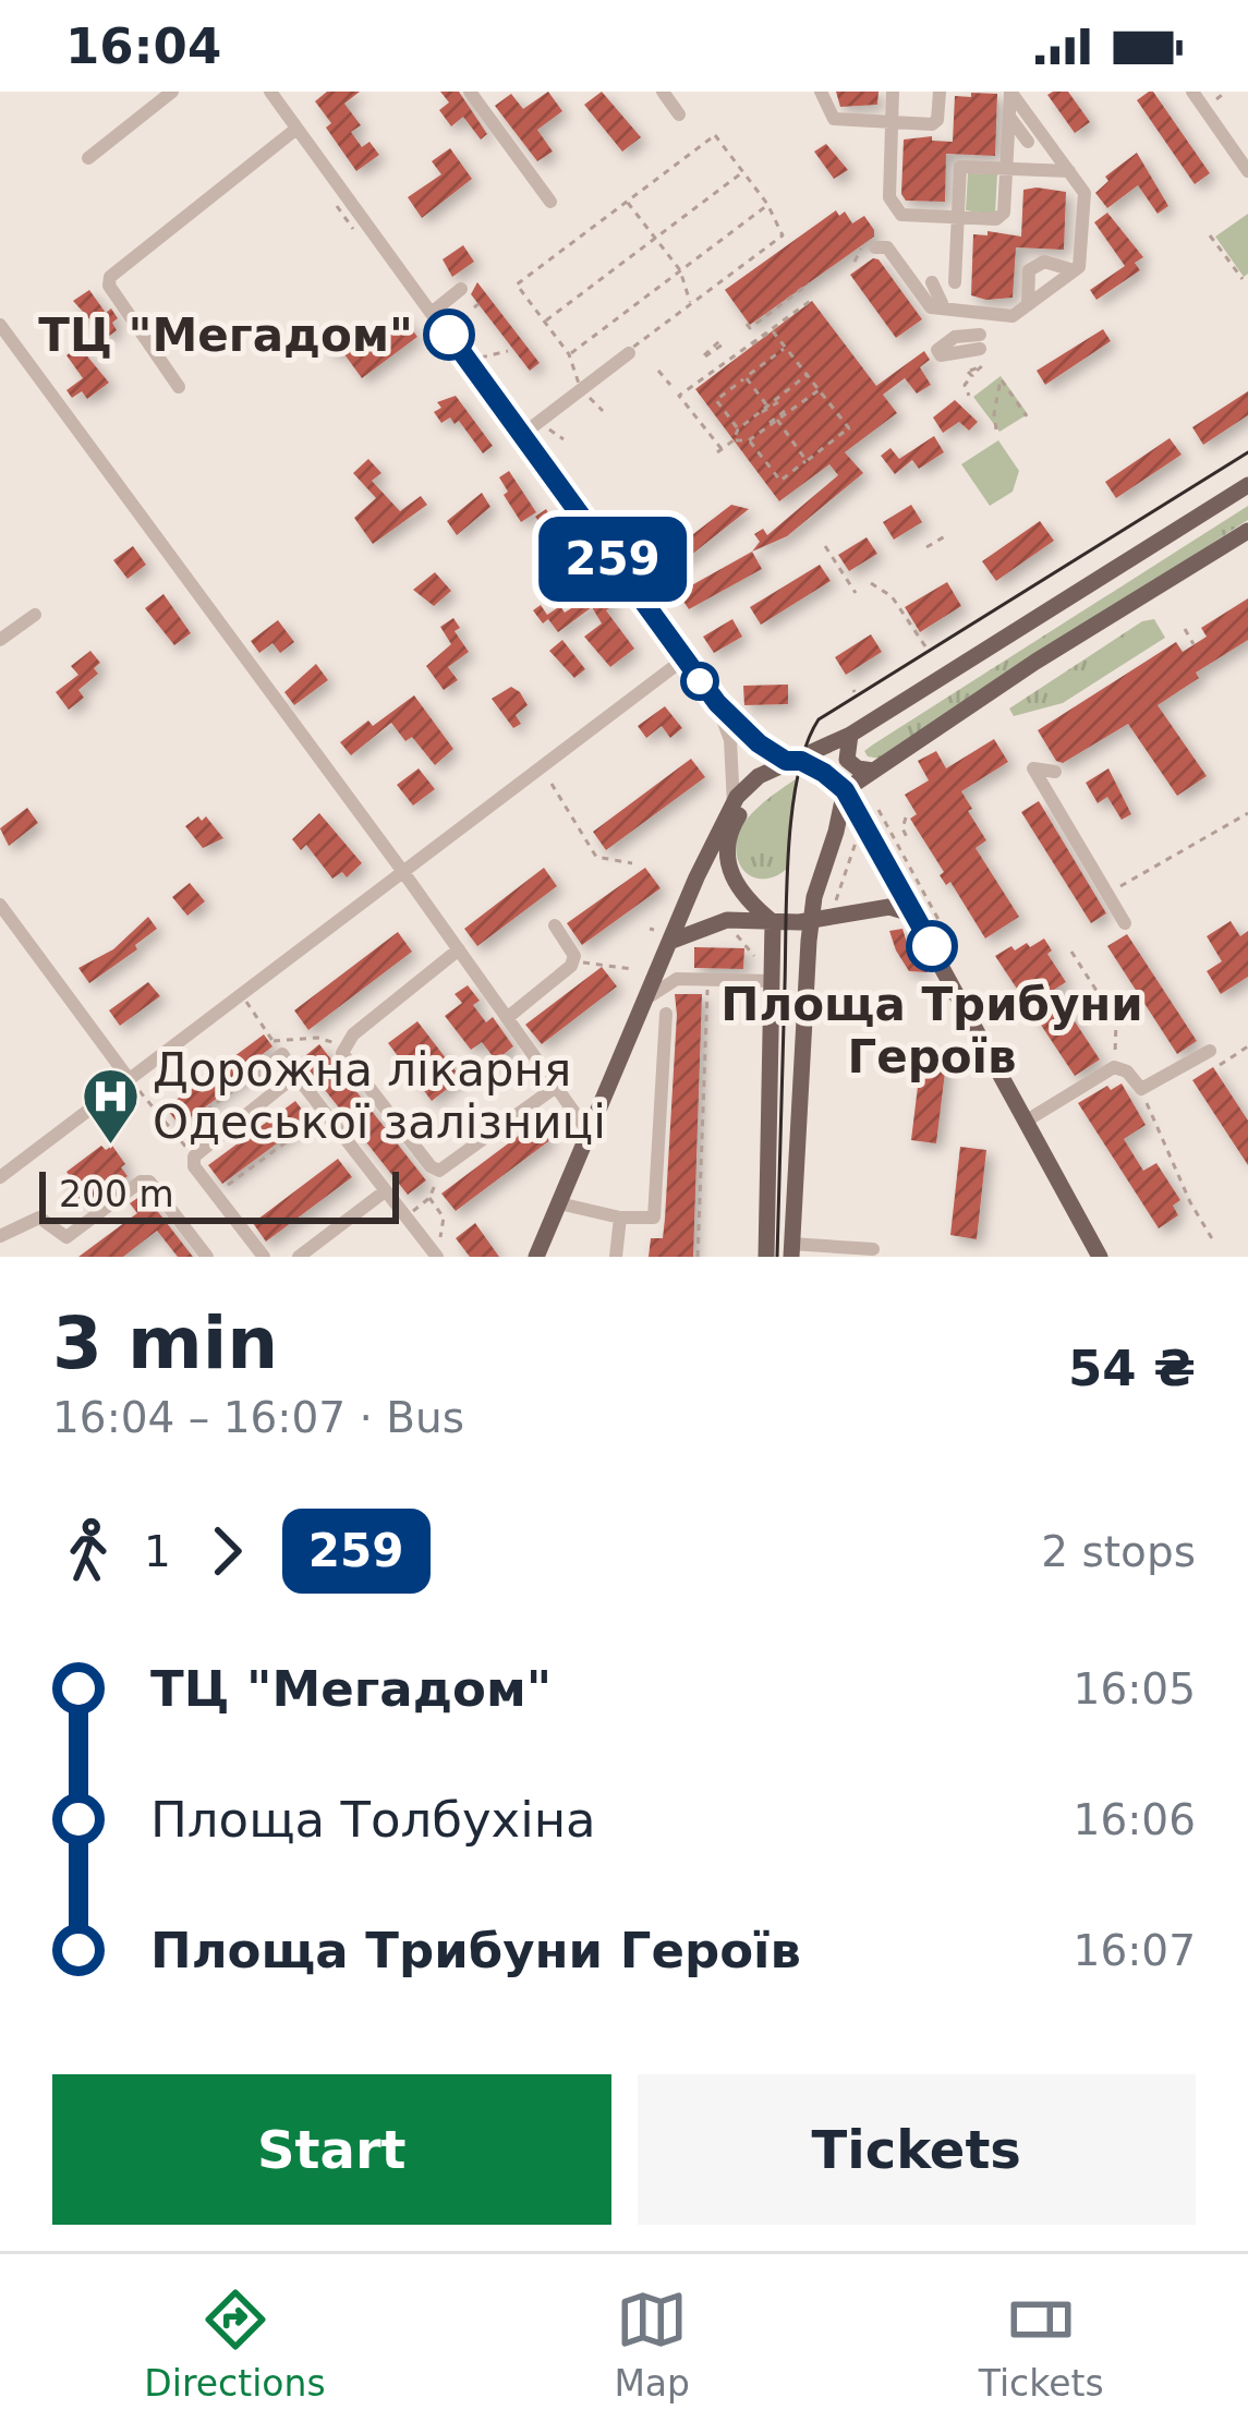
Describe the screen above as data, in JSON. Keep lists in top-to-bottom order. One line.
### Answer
{"places":{"other":["ТЦ \"Мегадом\"","Площа Трибуни Героїв"],"hospital":["Дорожна лікарня Одеської залізниці"]},"lines":["bus line 259"],"scale_bar":"200 m","page":{"status":"16:04","on_map":"259","scale":"200 m","heading":["3 min","16:04 – 16:07 · Bus","54 ₴"],"legs":["1","259","2 stops"],"list":[{"name":"ТЦ \"Мегадом\"","value":"16:05"},{"name":"Площа Толбухіна","value":"16:06"},{"name":"Площа Трибуни Героїв","value":"16:07"}],"buttons":["Start","Tickets"],"tabs":["Directions","Map","Tickets"]}}
